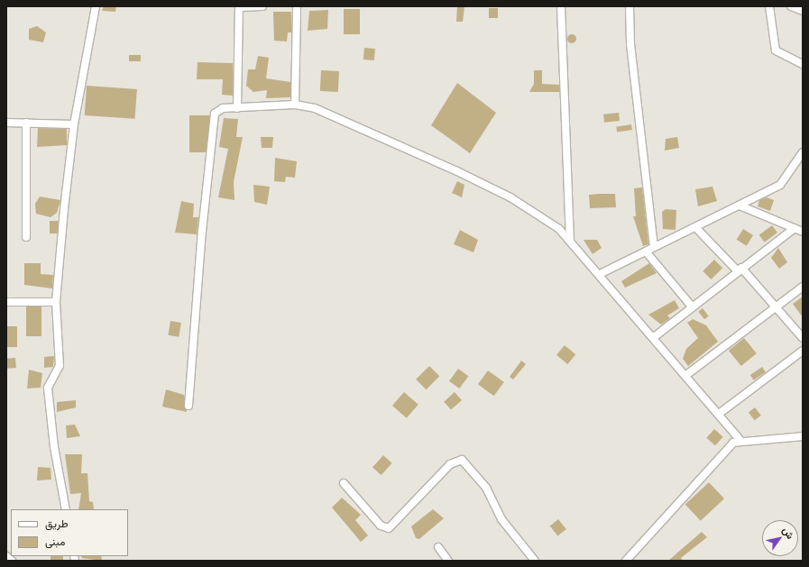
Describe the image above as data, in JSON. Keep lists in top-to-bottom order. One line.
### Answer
{"legend":["طريق","مبنى"],"north":"top right"}
